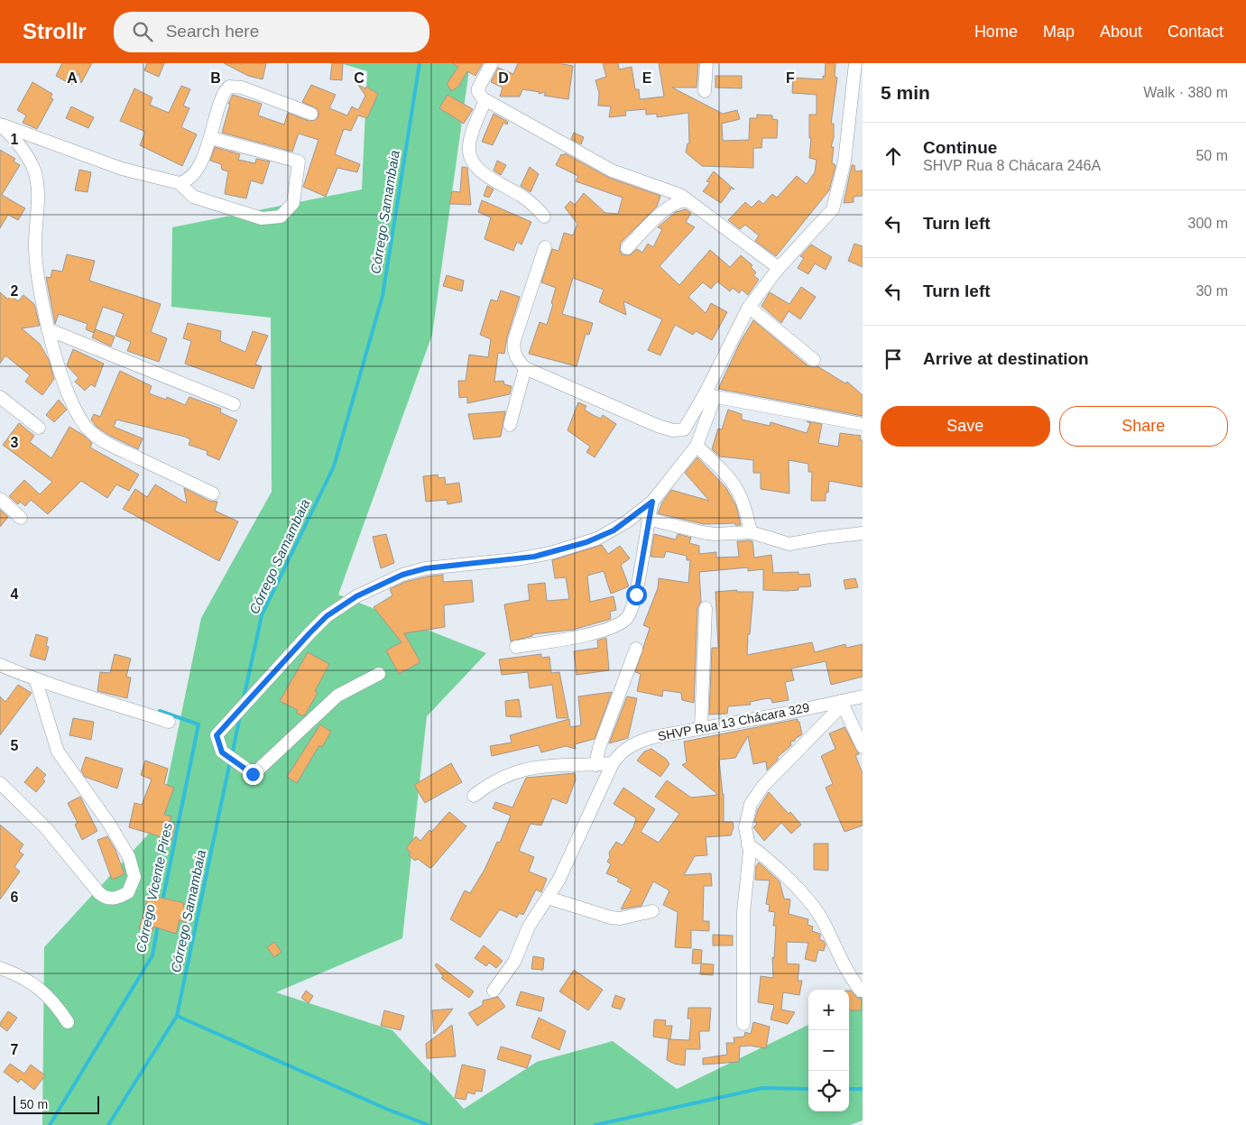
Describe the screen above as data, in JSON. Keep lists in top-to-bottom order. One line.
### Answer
{"streets":{"street":["SHVP Rua 13 Chácara 329"]},"water":["Córrego Samambaia","Córrego Vicente Pires"],"scale_bar":"50 m","page":{"header":"Strollr","search":"Search here","nav":["Home","Map","About","Contact"],"heading":["5 min","Walk · 380 m"],"list":[["Continue","SHVP Rua 8 Chácara 246A","50 m"],["Turn left","300 m"],["Turn left","30 m"],"Arrive at destination"],"buttons":["Save","Share"],"map_buttons":["+","−"],"scale":"50 m"},"grid":{"columns":["A","B","C","D","E","F"],"rows":["1","2","3","4","5","6","7"]}}
